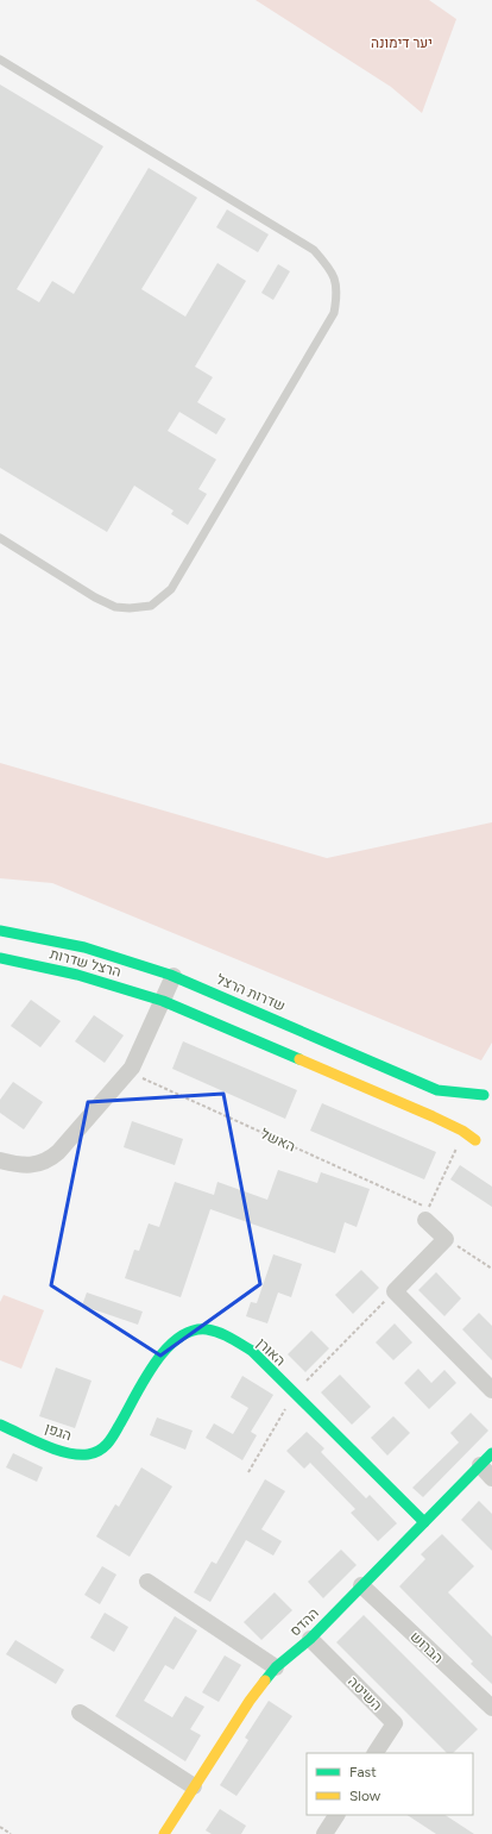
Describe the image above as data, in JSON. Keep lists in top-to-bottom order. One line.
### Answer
{"streets":{"street":["הרצל שדרות","שדרות הרצל","האורן","הגפן","ההדס","הברוש","השיטה"],"path":["האשל"]},"crossings":[["האורן","הגפן"],["האורן","ההדס"],["ההדס","הברוש"],["ההדס","השיטה"]],"parks":["יער דימונה"],"legend":["Fast","Slow"]}
